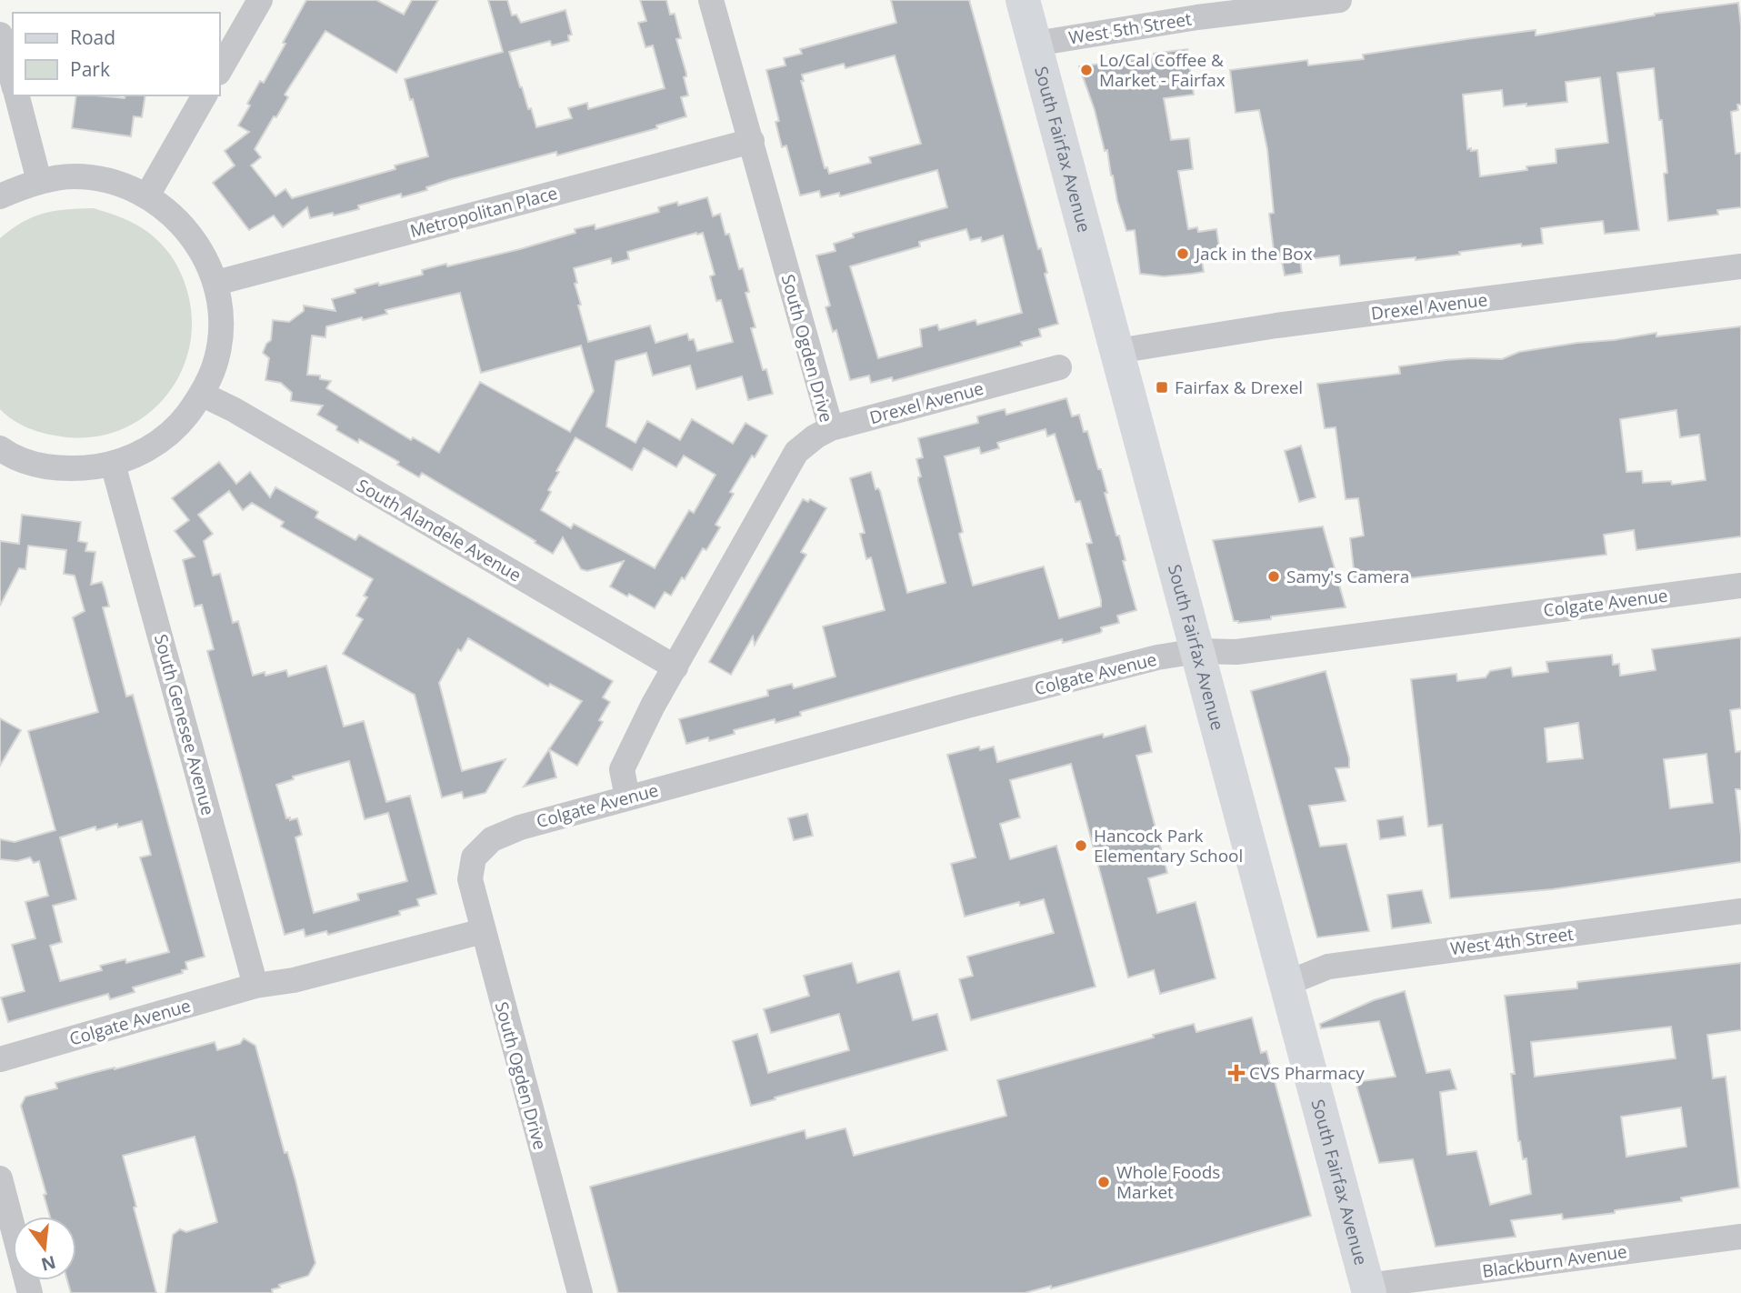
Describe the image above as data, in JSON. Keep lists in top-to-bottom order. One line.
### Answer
{"streets":{"main road":["South Fairfax Avenue"],"street":["West 5th Street","Metropolitan Place","Drexel Avenue","South Ogden Drive","South Alandele Avenue","Colgate Avenue","South Genesee Avenue","West 4th Street","Blackburn Avenue"]},"crossings":[["West 5th Street","South Fairfax Avenue"],["South Fairfax Avenue","Drexel Avenue"],["South Fairfax Avenue","Colgate Avenue"],["South Fairfax Avenue","West 4th Street"],["South Fairfax Avenue","Blackburn Avenue"],["Metropolitan Place","South Ogden Drive"],["Drexel Avenue","South Ogden Drive"],["South Ogden Drive","South Alandele Avenue"],["South Ogden Drive","Colgate Avenue"],["Colgate Avenue","South Genesee Avenue"]],"places":{"other":["Lo/Cal Coffee & Market - Fairfax","Jack in the Box","Samy's Camera","Hancock Park Elementary School","Whole Foods Market"],"transit":["Fairfax & Drexel"],"health":["CVS Pharmacy"]},"legend":["Road","Park"],"north":"bottom"}
